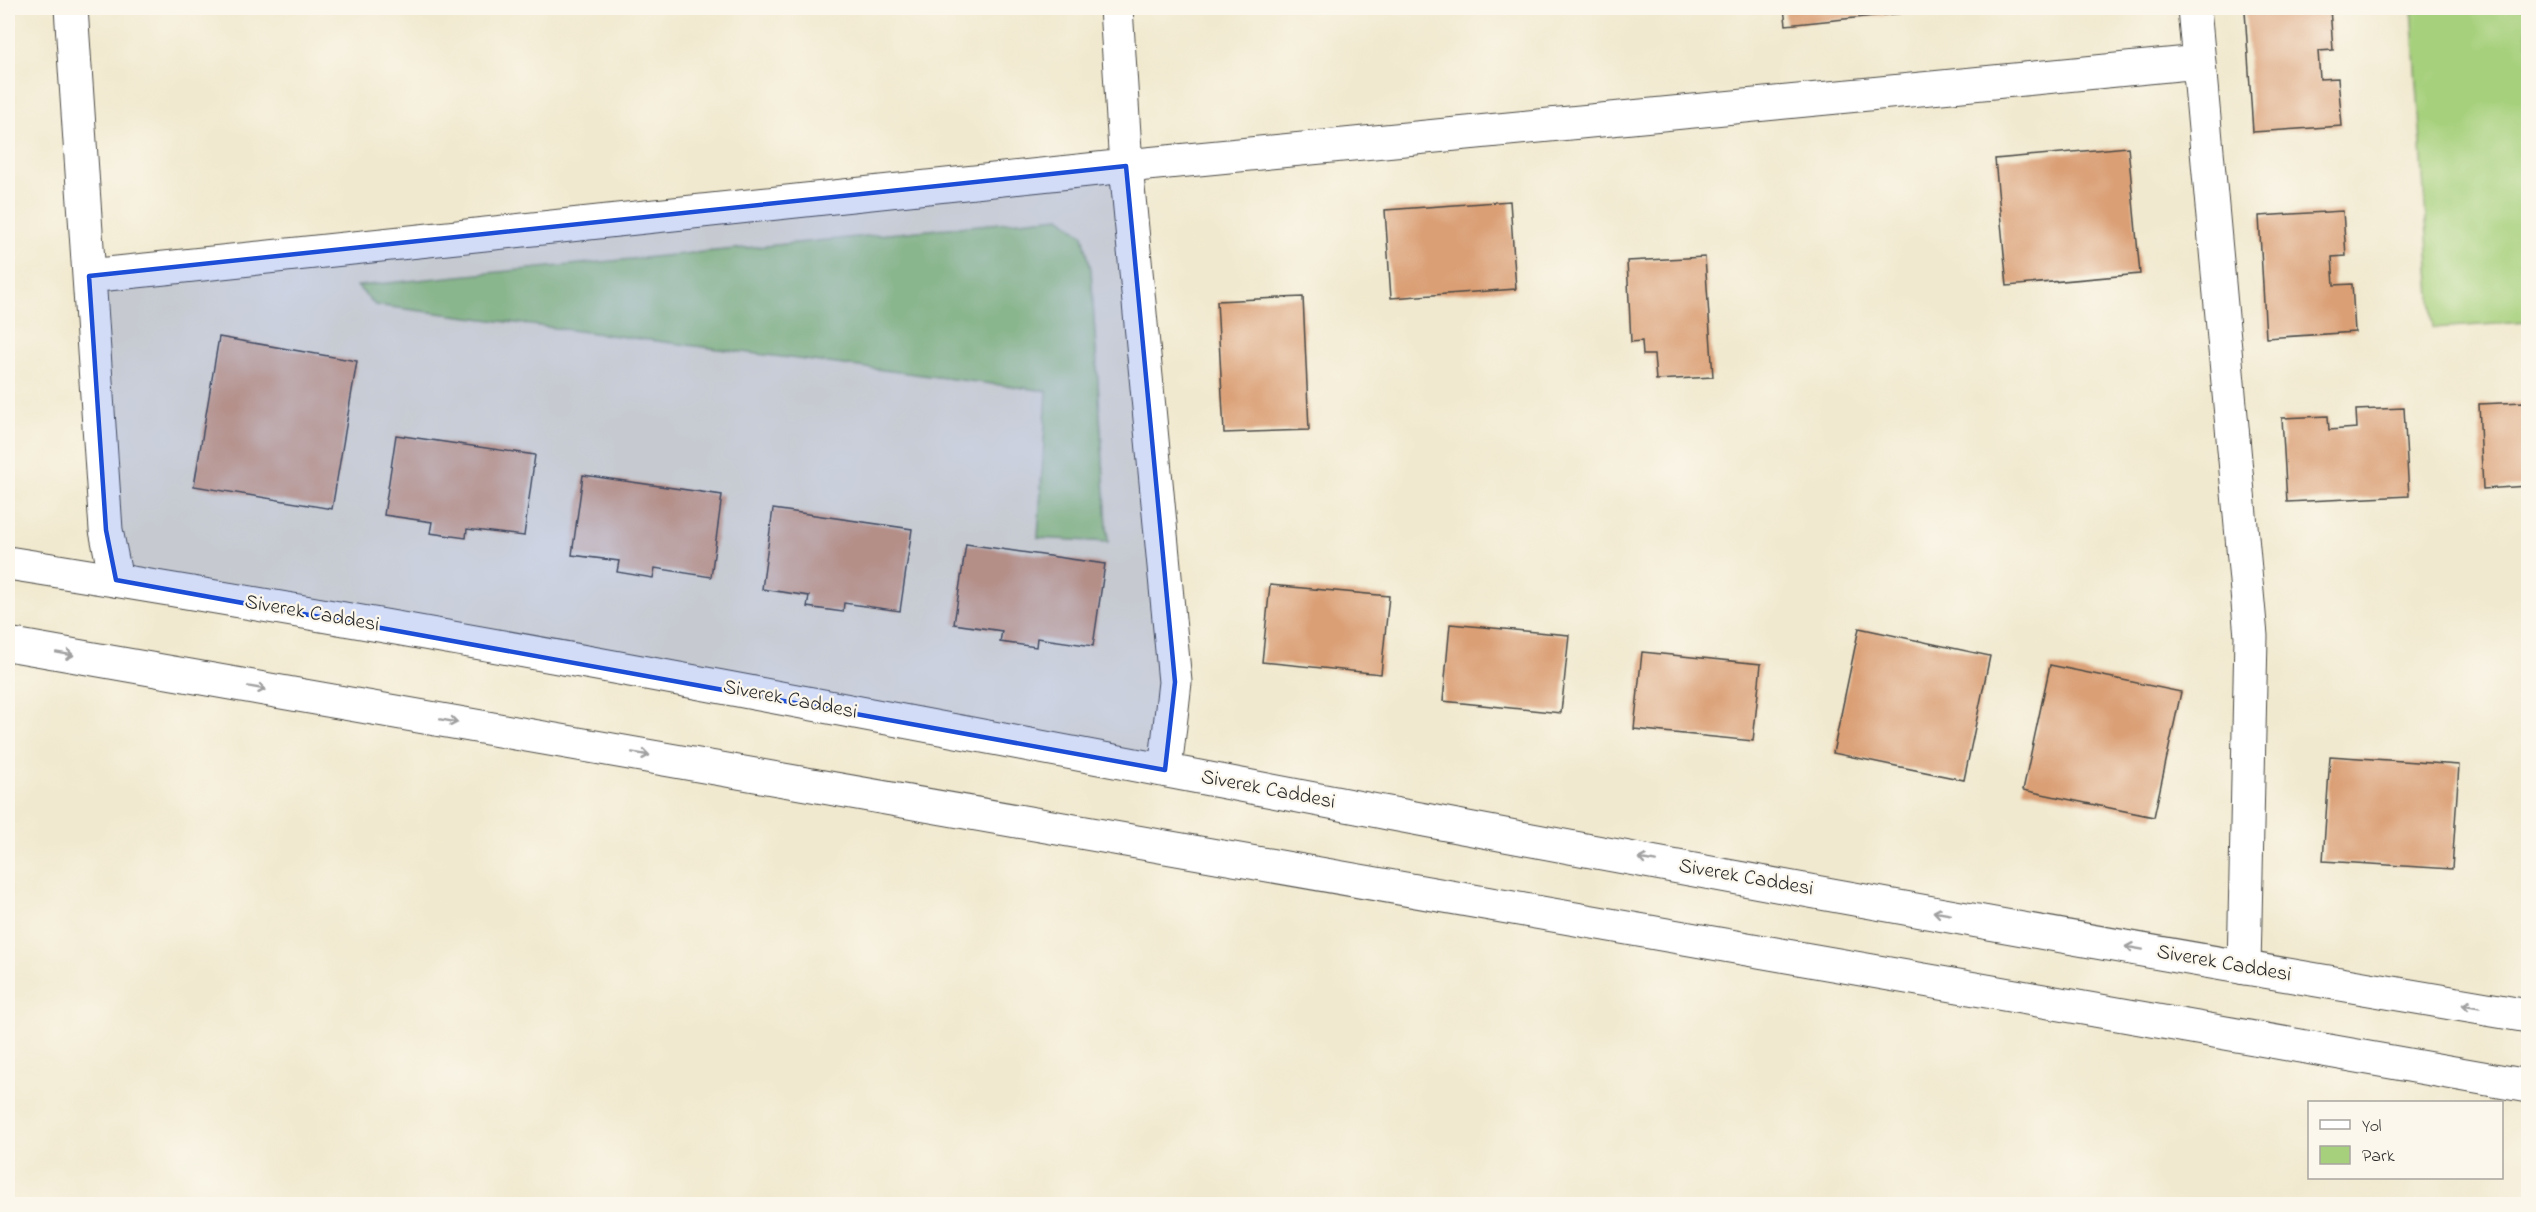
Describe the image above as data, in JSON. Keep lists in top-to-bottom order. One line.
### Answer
{"streets":{"main road":["Siverek Caddesi"]},"legend":["Yol","Park"]}
